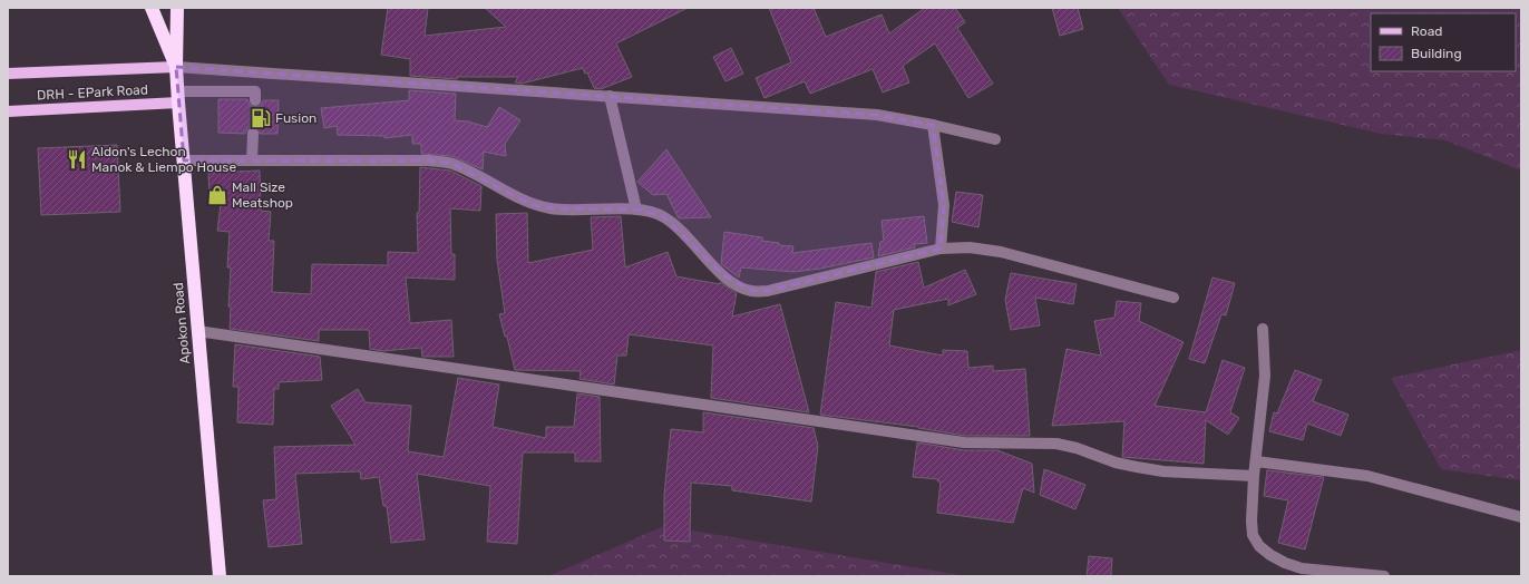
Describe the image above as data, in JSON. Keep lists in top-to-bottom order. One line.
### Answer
{"streets":{"highway":["Apokon Road"],"main road":["DRH - EPark Road"]},"crossings":[["DRH - EPark Road","Apokon Road"]],"places":{"fuel station":["Fusion"],"restaurant":["Aldon's Lechon Manok & Liempo House"],"shop":["Mall Size Meatshop"]},"legend":["Road","Building"]}
